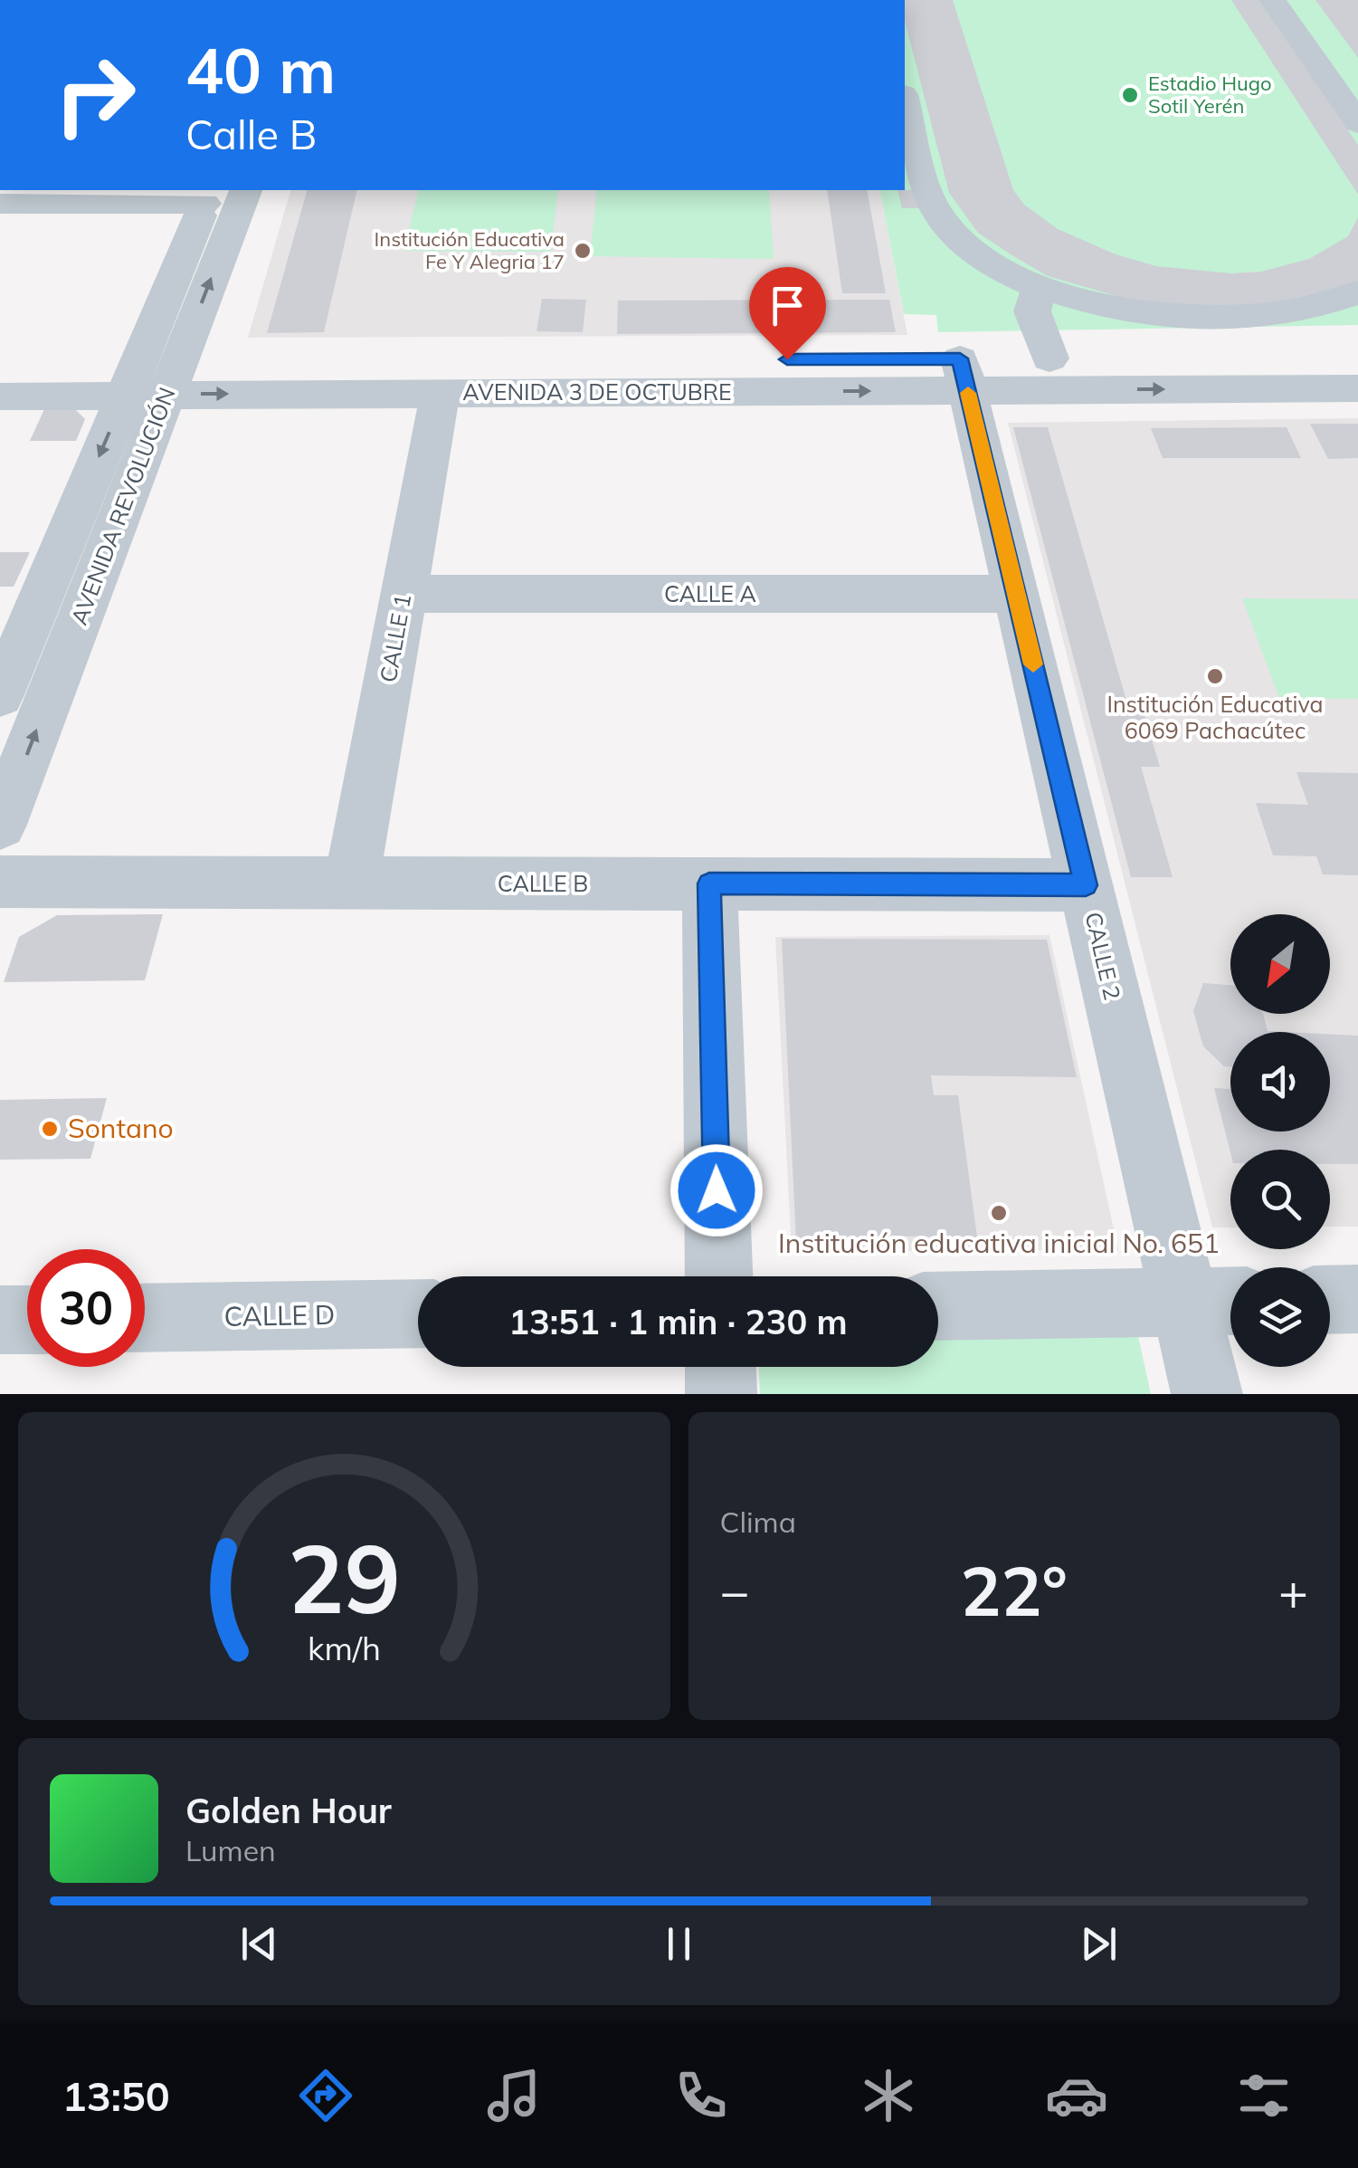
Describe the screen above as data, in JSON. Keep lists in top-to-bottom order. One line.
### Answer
{"streets":{"street":["AVENIDA 3 DE OCTUBRE","AVENIDA REVOLUCIÓN","CALLE A","CALLE 1","CALLE B","CALLE 2","CALLE D"]},"crossings":[["AVENIDA 3 DE OCTUBRE","AVENIDA REVOLUCIÓN"],["AVENIDA 3 DE OCTUBRE","CALLE 1"],["AVENIDA 3 DE OCTUBRE","CALLE 2"],["CALLE A","CALLE 1"],["CALLE A","CALLE 2"],["CALLE 1","CALLE B"],["CALLE B","CALLE 2"]],"places":["Estadio Hugo Sotil Yerén","Institución Educativa Fe Y Alegria 17","Institución Educativa 6069 Pachacútec","Sontano","Institución educativa inicial No. 651"],"north":"bottom left","page":{"turn":["40 m","Calle B"],"limit":"30","trip":"13:51 · 1 min · 230 m","tile":"Clima","heat":["−","22°","+"],"song":["Golden Hour","Lumen"],"tabs":"13:50","gauge":["29","km/h"]}}
